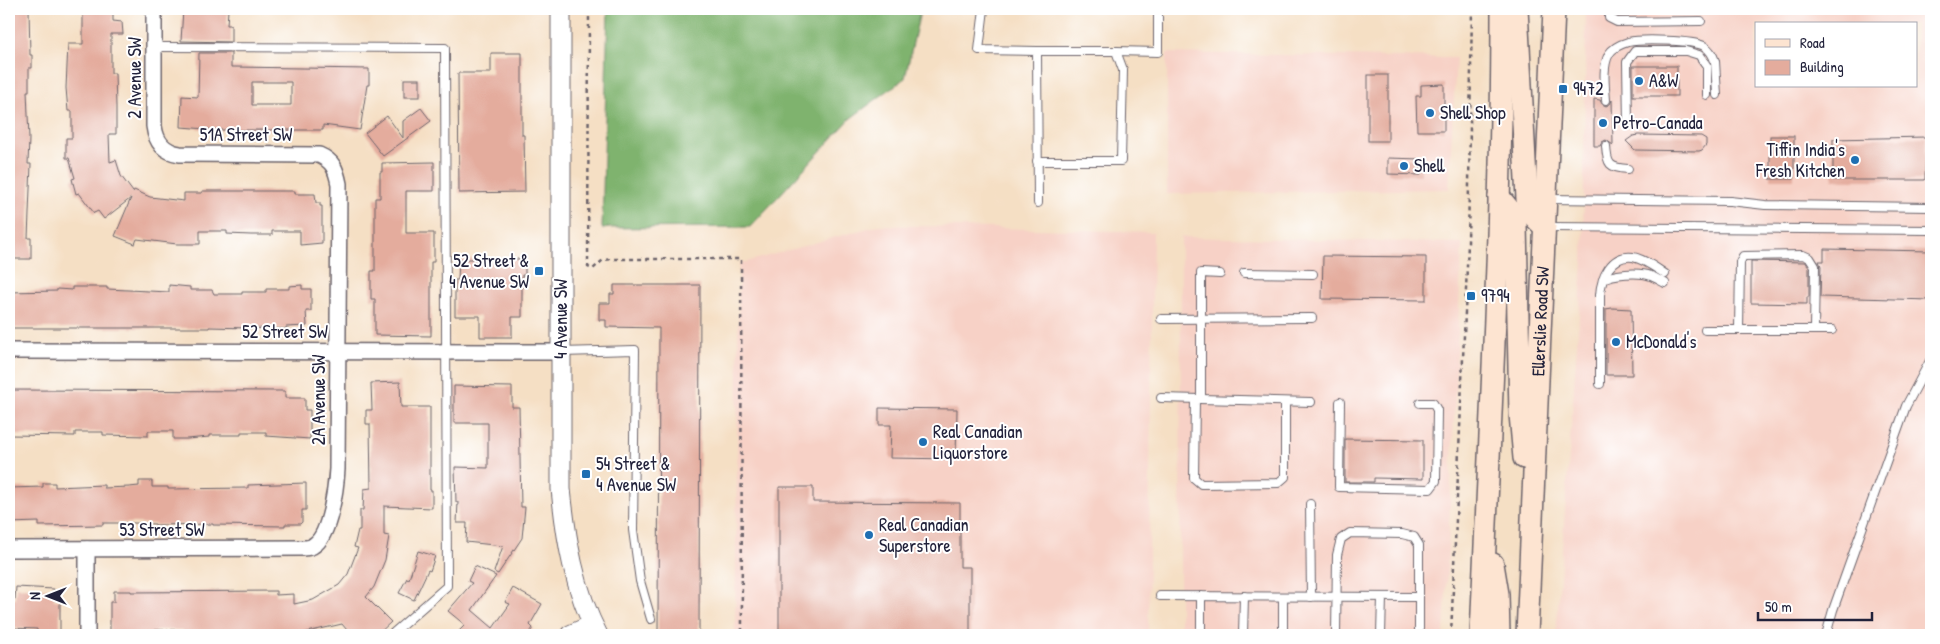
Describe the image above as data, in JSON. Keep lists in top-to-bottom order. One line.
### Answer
{"streets":{"main road":["Ellerslie Road SW"],"street":["2 Avenue SW","51A Street SW","4 Avenue SW","52 Street SW","2A Avenue SW","53 Street SW"]},"crossings":[["2 Avenue SW","51A Street SW"],["51A Street SW","2A Avenue SW"],["4 Avenue SW","52 Street SW"],["52 Street SW","2A Avenue SW"],["2A Avenue SW","53 Street SW"]],"places":{"other":["A&W","Shell Shop","Petro-Canada","Tiffin India's Fresh Kitchen","Shell","McDonald's","Real Canadian Liquorstore","Real Canadian Superstore"],"transit":["9472","52 Street & 4 Avenue SW","9794","54 Street & 4 Avenue SW"]},"legend":["Road","Building"],"scale_bar":"50 m","north":"left"}
